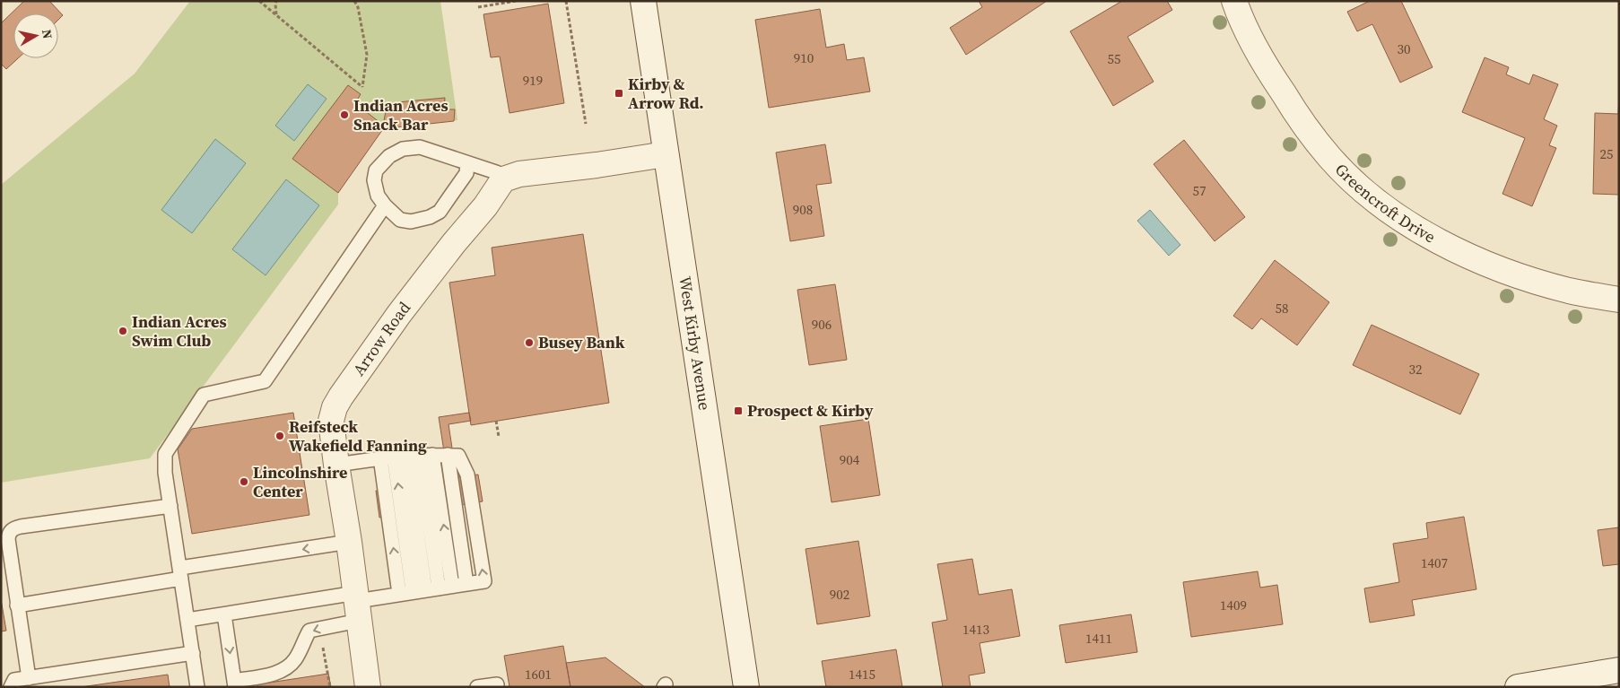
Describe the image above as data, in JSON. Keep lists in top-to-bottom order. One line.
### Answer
{"streets":{"street":["Greencroft Drive","Arrow Road","West Kirby Avenue"]},"places":{"transit":["Kirby & Arrow Rd.","Prospect & Kirby"],"other":["Indian Acres Snack Bar","Indian Acres Swim Club","Busey Bank","Reifsteck Wakefield Fanning","Lincolnshire Center"]},"house_numbers":["30","910","55","919","25","57","908","58","906","32","904","1407","902","1409","1413","1411","1601","1415"],"north":"right"}
